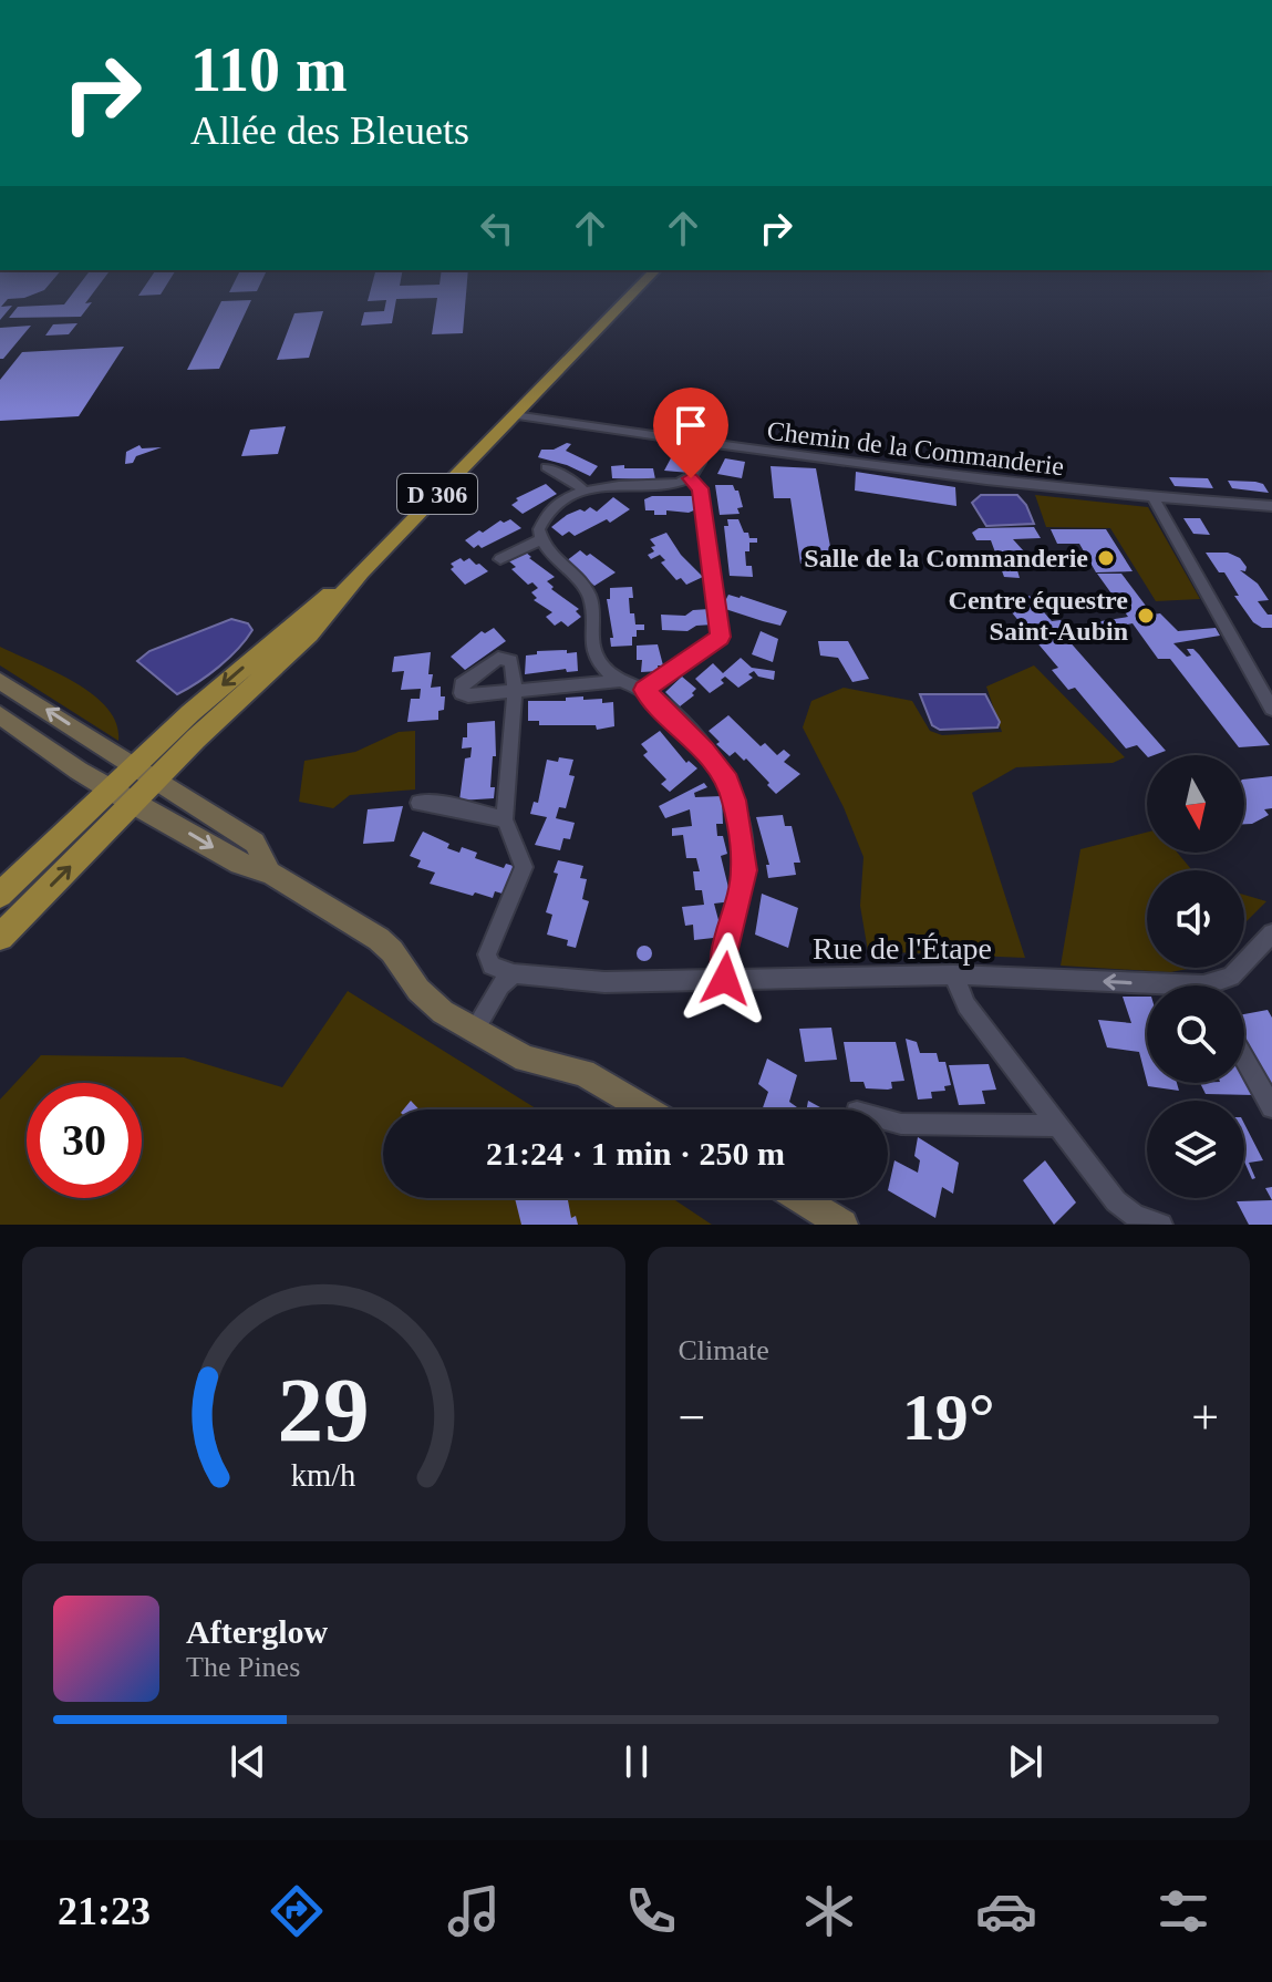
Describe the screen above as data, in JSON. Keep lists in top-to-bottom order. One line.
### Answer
{"streets":{"main road":["D 306"],"street":["Chemin de la Commanderie","Rue de l'Étape"]},"crossings":[["Chemin de la Commanderie","D 306"]],"places":["Salle de la Commanderie","Centre équestre Saint-Aubin"],"north":"bottom","page":{"turn":["110 m","Allée des Bleuets"],"limit":"30","trip":"21:24 · 1 min · 250 m","tile":"Climate","heat":["−","19°","+"],"song":["Afterglow","The Pines"],"tabs":"21:23","gauge":["29","km/h"]}}
